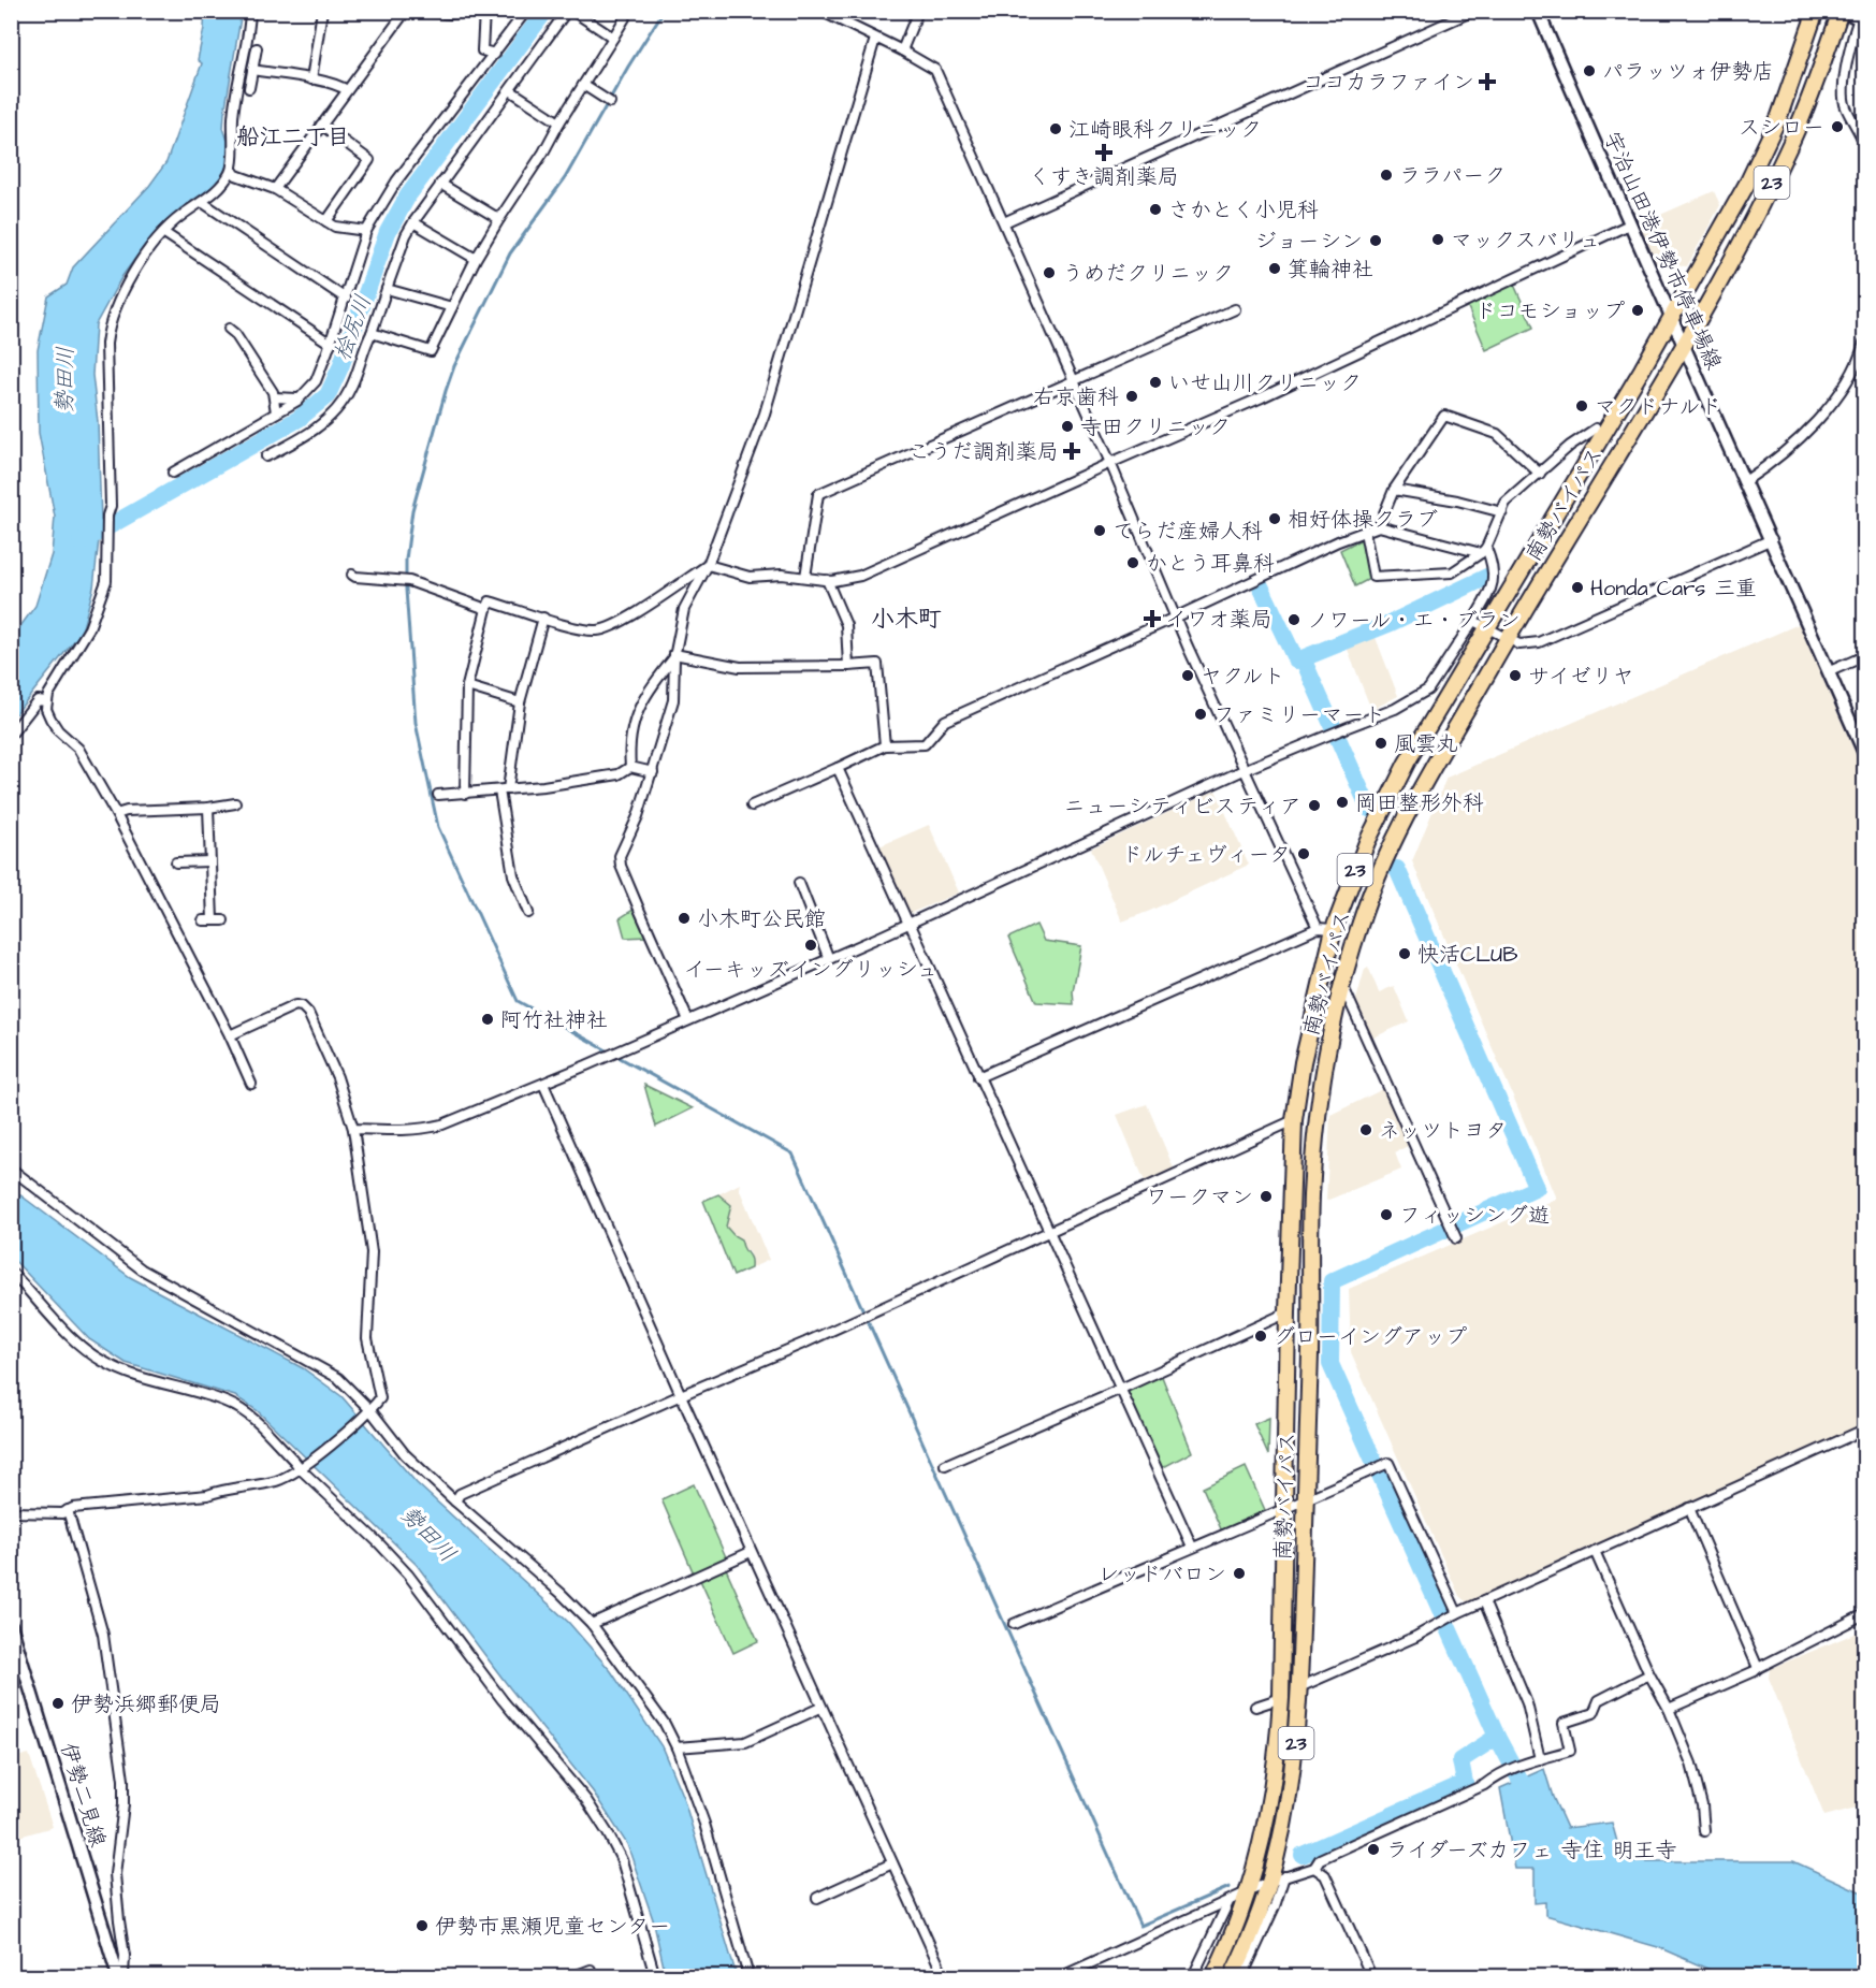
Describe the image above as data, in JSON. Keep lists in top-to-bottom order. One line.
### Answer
{"streets":{"highway":["23","南勢バイパス"],"main road":["宇治山田港伊勢市停車場線","伊勢二見線"]},"crossings":[["宇治山田港伊勢市停車場線","南勢バイパス"]],"districts":["船江二丁目","小木町"],"water":["桧尻川","勢田川"],"places":{"other":["パラッツォ伊勢店","スシロー","江崎眼科クリニック","ララパーク","さかとく小児科","マックスバリュ","ジョーシン","箕輪神社","うめだクリニック","ドコモショップ","いせ山川クリニック","右京歯科","マクドナルド","寺田クリニック","相好体操クラブ","てらだ産婦人科","かとう耳鼻科","Honda Cars 三重","ノワール・エ・ブラン","ヤクルト","サイゼリヤ","ファミリーマート","風雲丸","岡田整形外科","ニューシティビスティア","ドルチェヴィータ","小木町公民館","イーキッズイングリッシュ","快活CLUB","阿竹社神社","ネッツトヨタ","ワークマン","フィッシング遊","グローイングアップ","レッドバロン","伊勢浜郷郵便局","ライダーズカフェ 寺住 明王寺","伊勢市黒瀬児童センター"],"health":["ココカラファイン","くすき調剤薬局","こうだ調剤薬局","イワオ薬局"]}}
